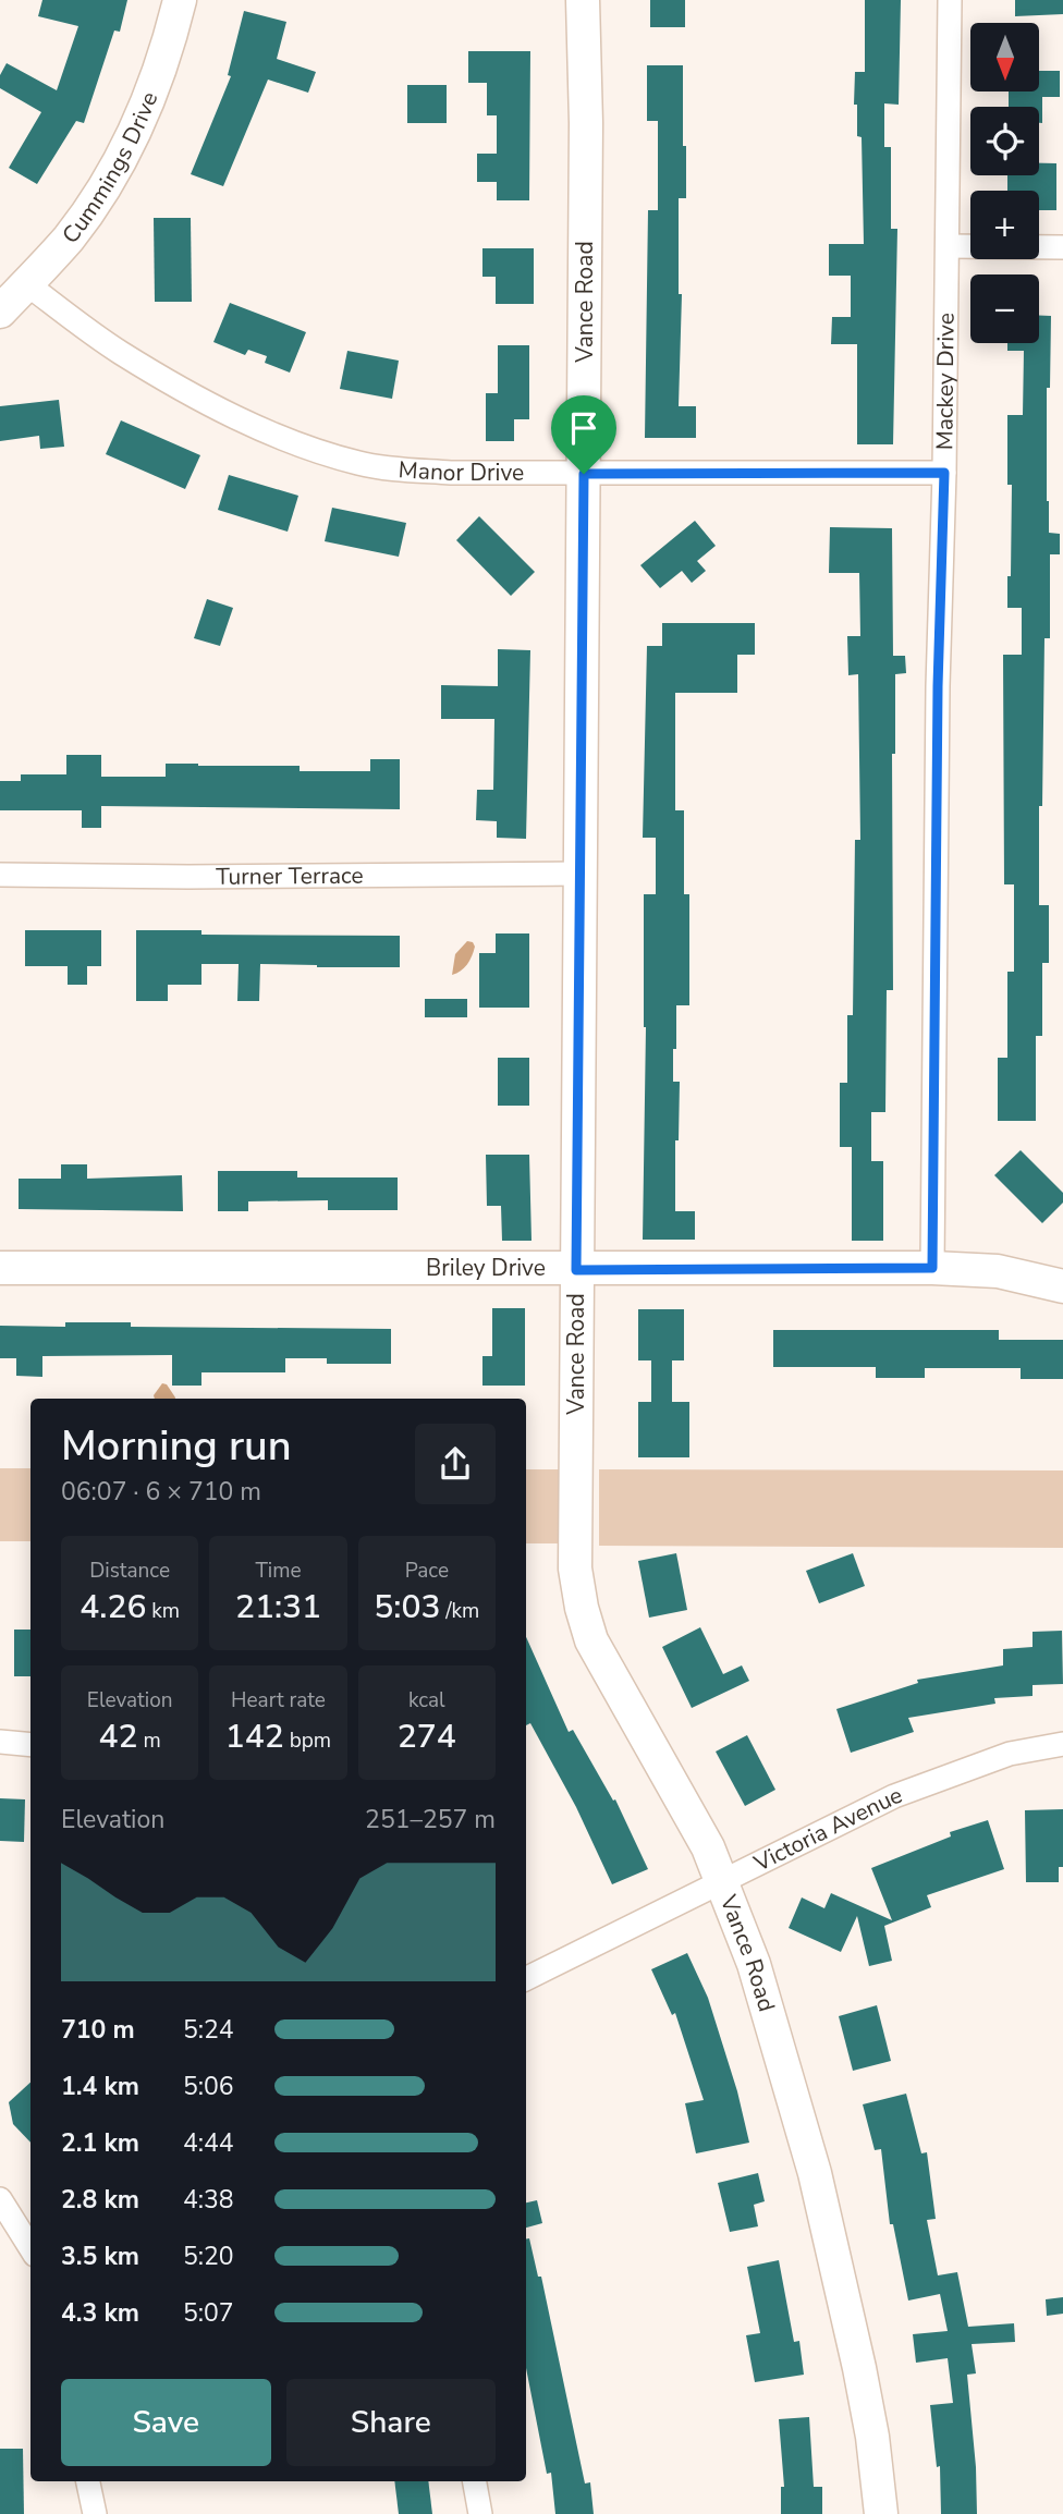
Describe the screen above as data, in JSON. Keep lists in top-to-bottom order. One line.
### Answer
{"streets":{"street":["Cummings Drive","Vance Road","Mackey Drive","Manor Drive","Turner Terrace","Briley Drive","Victoria Avenue"]},"crossings":[["Cummings Drive","Manor Drive"],["Vance Road","Manor Drive"],["Vance Road","Turner Terrace"],["Vance Road","Briley Drive"],["Vance Road","Victoria Avenue"],["Mackey Drive","Manor Drive"],["Mackey Drive","Briley Drive"]],"north":"bottom","page":{"map_buttons":["+","−"],"heading":["Morning run","06:07 · 6 × 710 m"],"stats":[["Distance","4.26 km"],["Time","21:31"],["Pace","5:03 /km"],["Elevation","42 m"],["Heart rate","142 bpm"],["kcal","274"]],"chart":["Elevation","251–257 m"],"list":[{"name":"710 m","note":"5:24"},{"name":"1.4 km","note":"5:06"},{"name":"2.1 km","note":"4:44"},{"name":"2.8 km","note":"4:38"},{"name":"3.5 km","note":"5:20"},{"name":"4.3 km","note":"5:07"}],"buttons":["Save","Share"]}}
